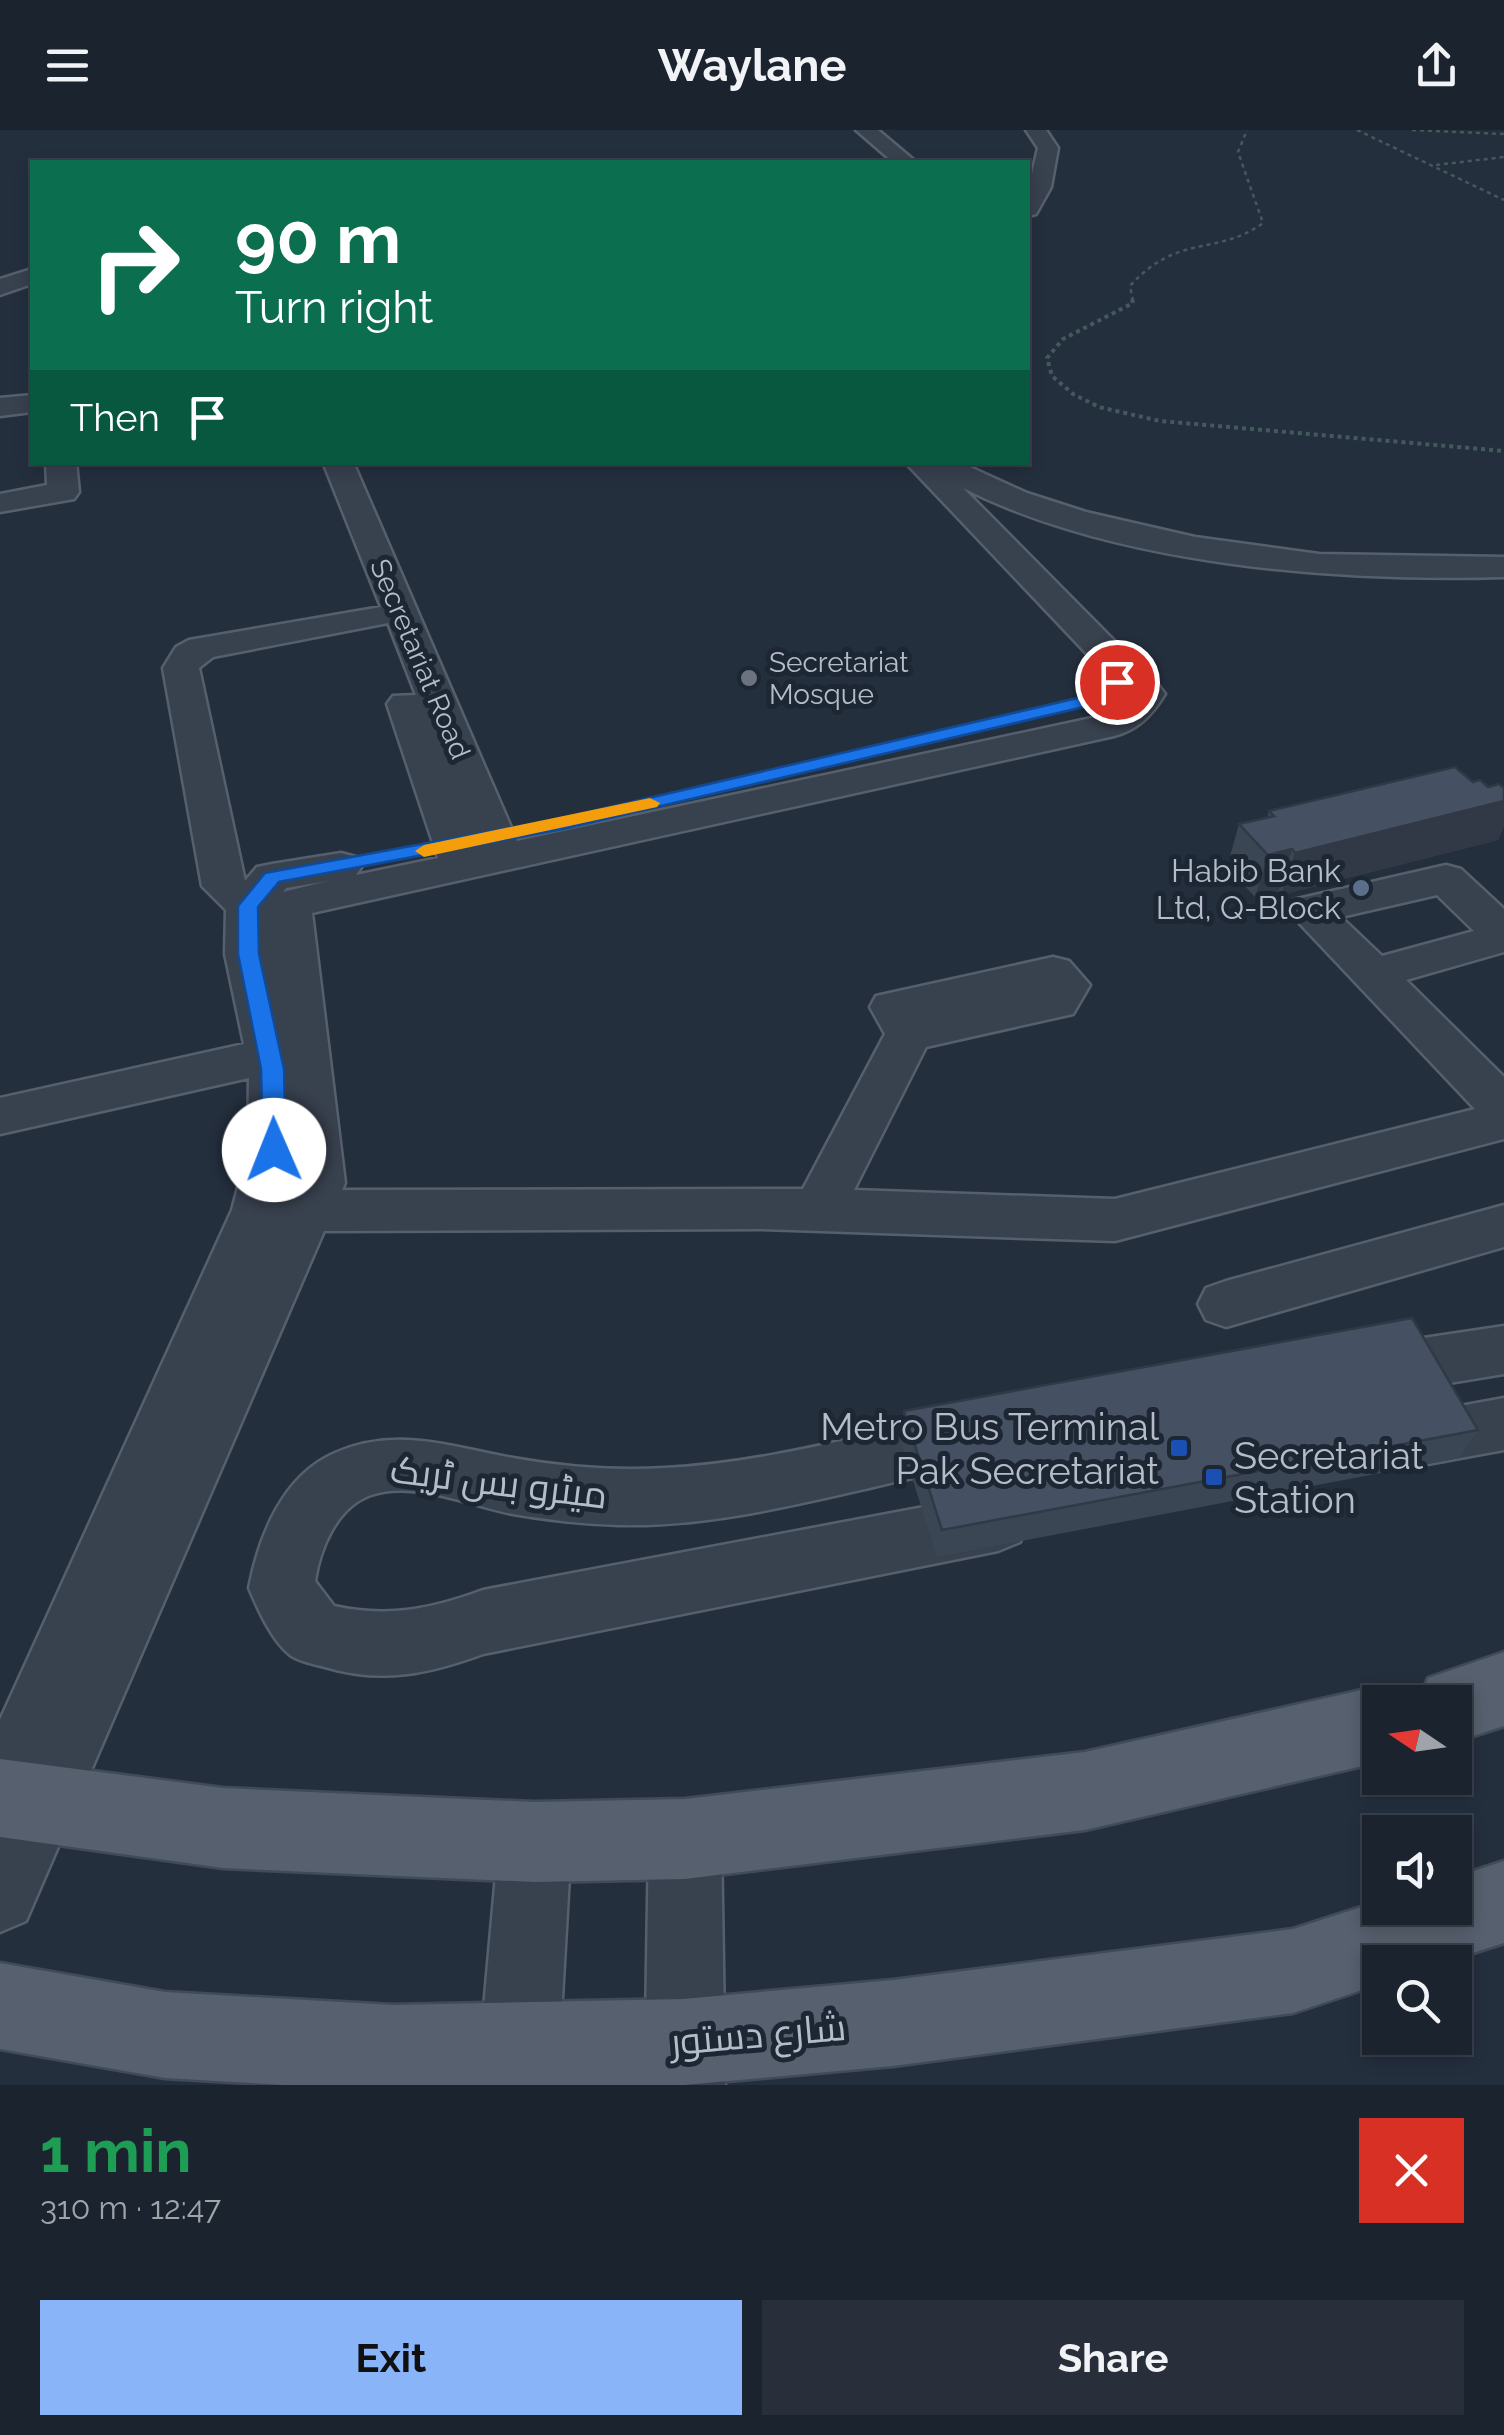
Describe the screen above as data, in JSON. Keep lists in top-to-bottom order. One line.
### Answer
{"streets":{"main road":["شارع دستور"],"street":["Secretariat Road","میٹرو بس ٹریک"]},"places":{"other":["Secretariat Mosque","Habib Bank Ltd, Q-Block"],"transit":["Metro Bus Terminal Pak Secretariat","Secretariat Station"]},"north":"left","page":{"header":"Waylane","turn":["90 m","Turn right"],"then":"Then","heading":["1 min","310 m · 12:47"],"buttons":["Exit","Share"]}}
